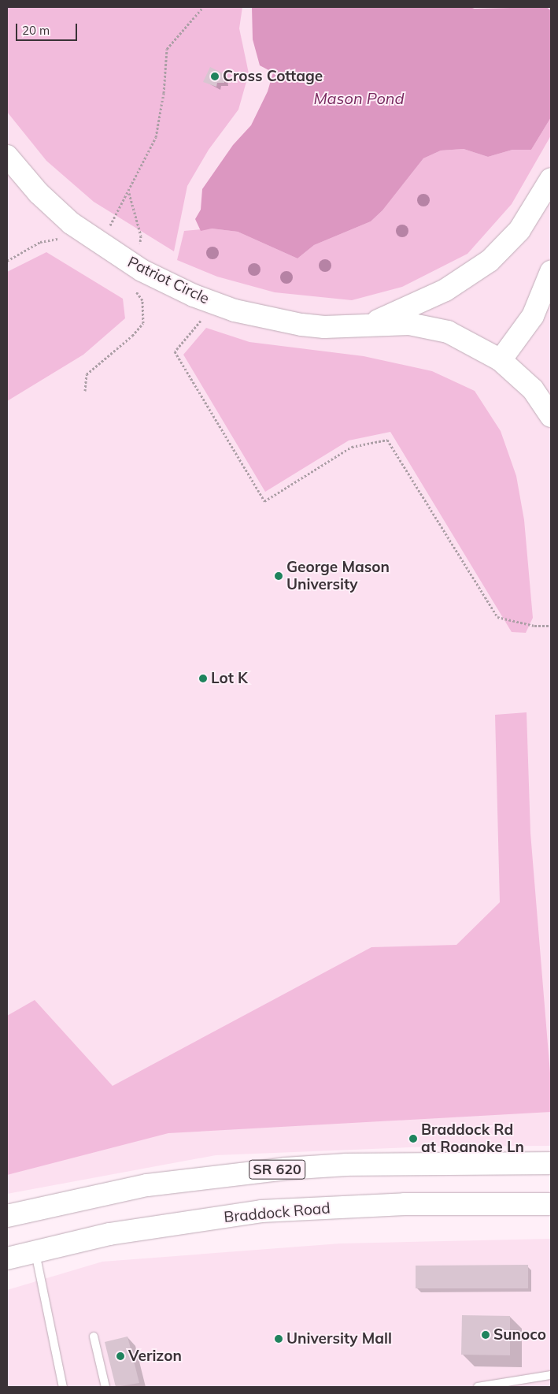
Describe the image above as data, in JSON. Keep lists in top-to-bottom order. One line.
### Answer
{"streets":{"main road":["Patriot Circle","SR 620","Braddock Road"]},"water":["Mason Pond"],"places":["Cross Cottage","George Mason University","Lot K","Braddock Rd at Roanoke Ln","Sunoco","University Mall","Verizon"],"scale_bar":"20 m"}
